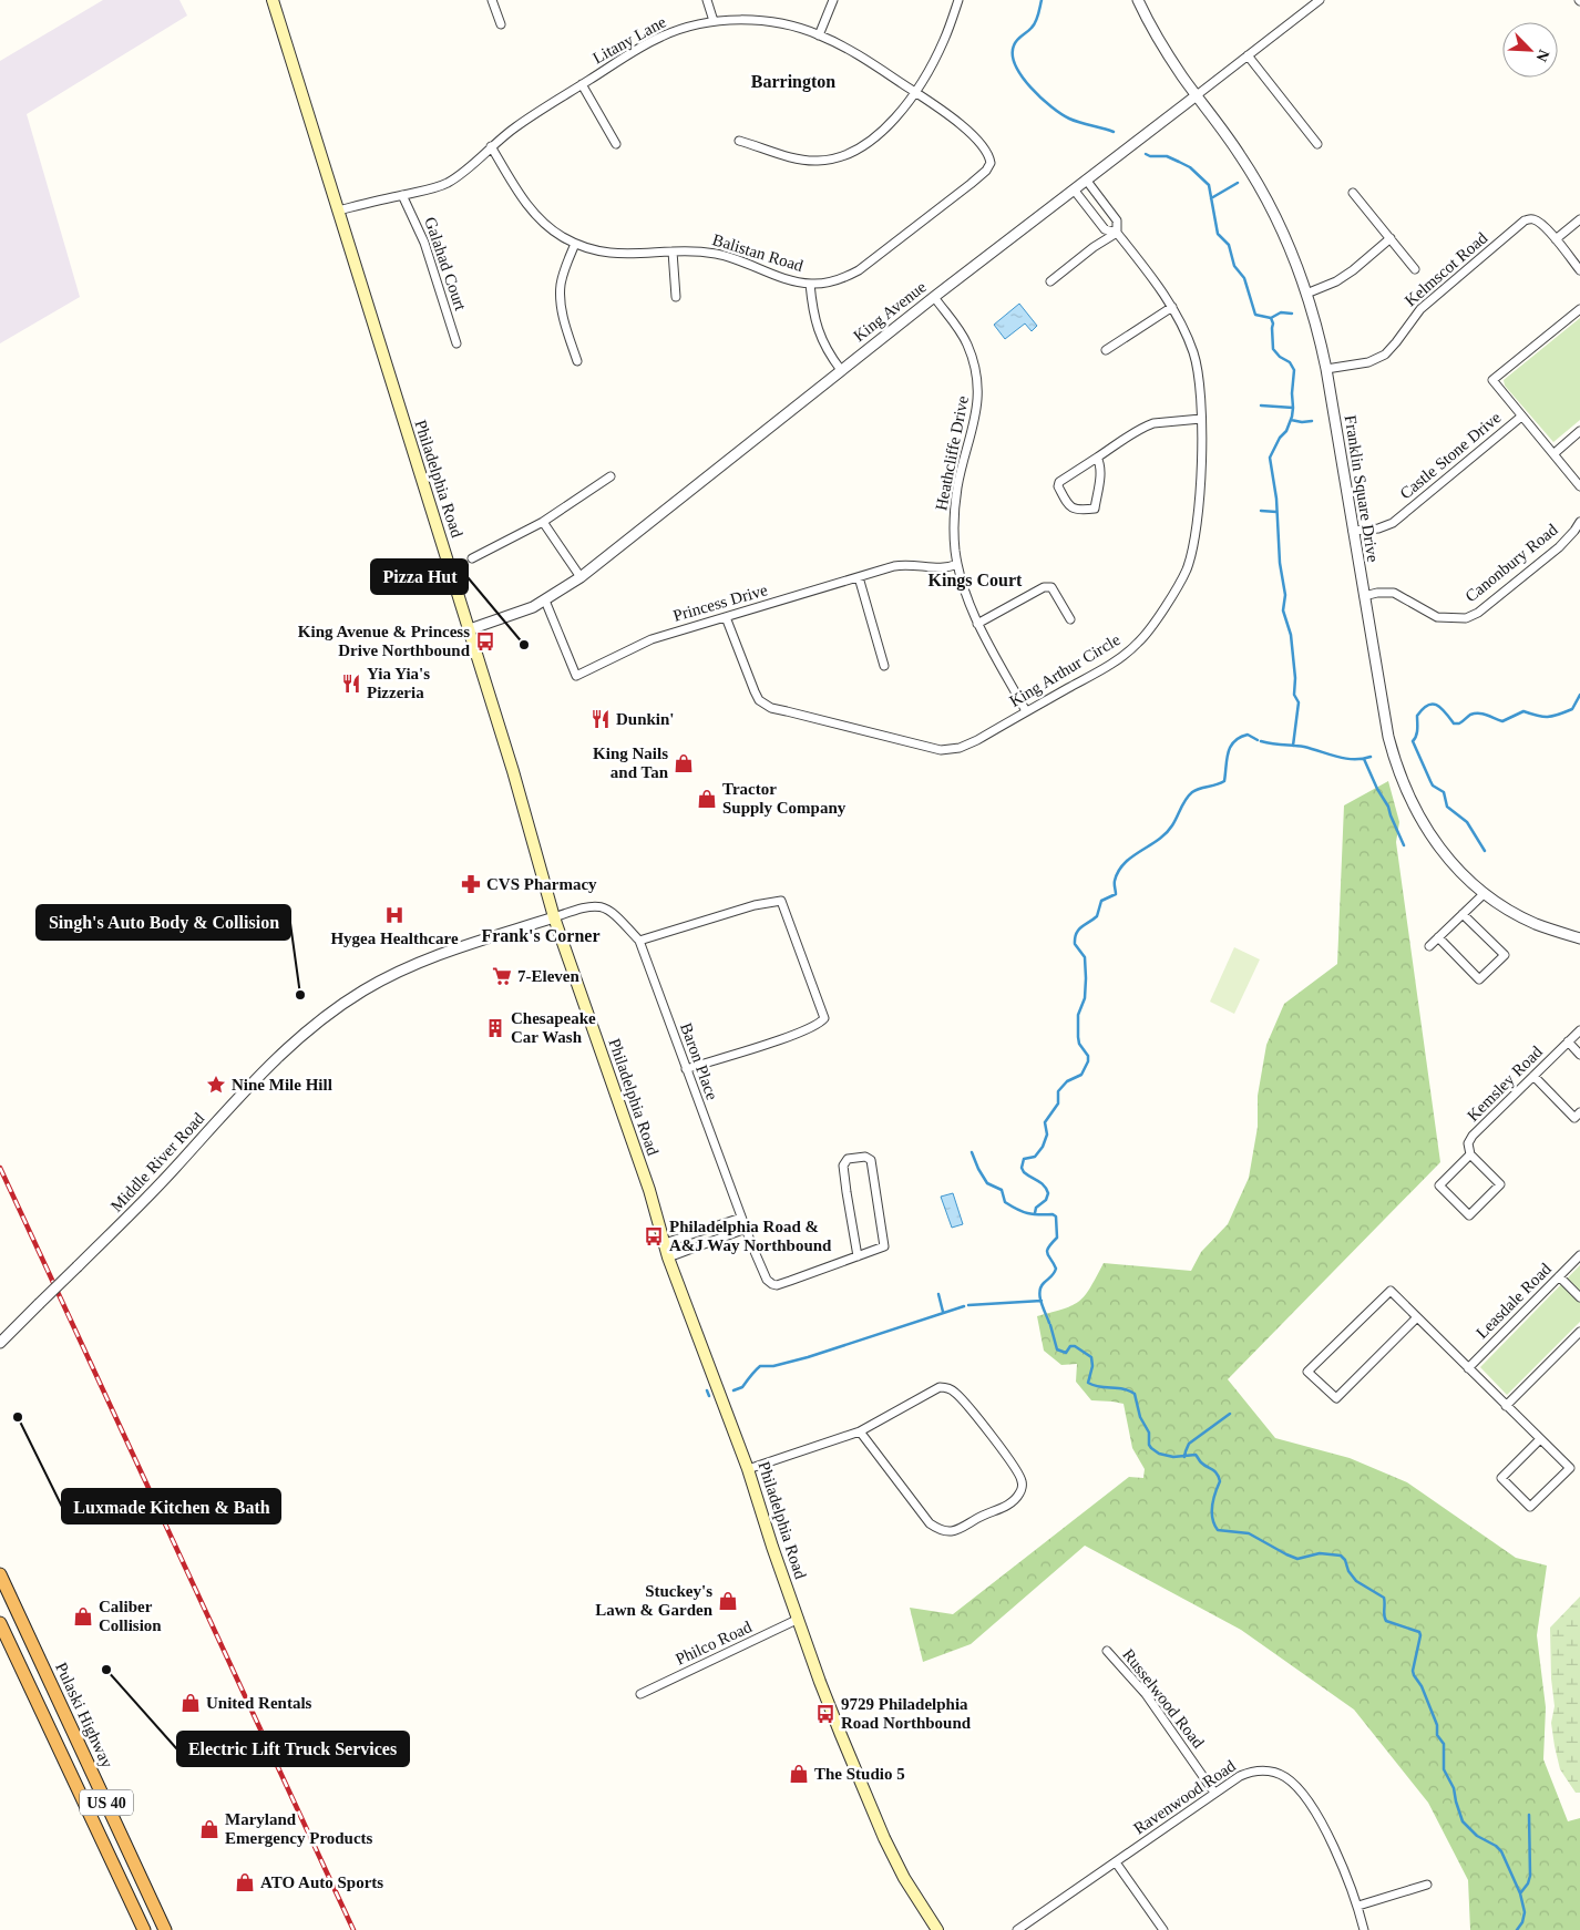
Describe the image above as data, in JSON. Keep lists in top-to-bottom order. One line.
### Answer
{"streets":{"highway":["Pulaski Highway","US 40"],"main road":["Philadelphia Road"],"street":["Litany Lane","Balistan Road","Galahad Court","Kelmscot Road","King Avenue","Heathcliffe Drive","Castle Stone Drive","Franklin Square Drive","Canonbury Road","Princess Drive","King Arthur Circle","Baron Place","Kemsley Road","Middle River Road","Leasdale Road","Philco Road","Russelwood Road","Ravenwood Road"]},"crossings":[["Litany Lane","Balistan Road"],["Litany Lane","Galahad Court"],["Litany Lane","Philadelphia Road"],["Kelmscot Road","Franklin Square Drive"],["King Avenue","Heathcliffe Drive"],["King Avenue","Philadelphia Road"],["King Avenue","Franklin Square Drive"],["King Avenue","Princess Drive"],["King Avenue","King Arthur Circle"],["Heathcliffe Drive","Princess Drive"],["Heathcliffe Drive","King Arthur Circle"],["Castle Stone Drive","Franklin Square Drive"],["Philadelphia Road","Baron Place"],["Philadelphia Road","Middle River Road"],["Philadelphia Road","Philco Road"],["Franklin Square Drive","Canonbury Road"],["Princess Drive","King Arthur Circle"],["Baron Place","Middle River Road"],["Russelwood Road","Ravenwood Road"]],"districts":["Barrington","Kings Court","Frank's Corner"],"places":{"bus stop":["King Avenue & Princess Drive Northbound","Philadelphia Road & A&J Way Northbound","9729 Philadelphia Road Northbound"],"other":["Pizza Hut","Singh's Auto Body & Collision","Luxmade Kitchen & Bath","Electric Lift Truck Services"],"restaurant":["Yia Yia's Pizzeria","Dunkin'"],"shop":["King Nails and Tan","Tractor Supply Company","Stuckey's Lawn & Garden","Caliber Collision","United Rentals","The Studio 5","Maryland Emergency Products","ATO Auto Sports"],"pharmacy":["CVS Pharmacy"],"hospital":["Hygea Healthcare"],"supermarket":["7-Eleven"],"building":["Chesapeake Car Wash"],"place":["Nine Mile Hill"]},"north":"bottom right"}
